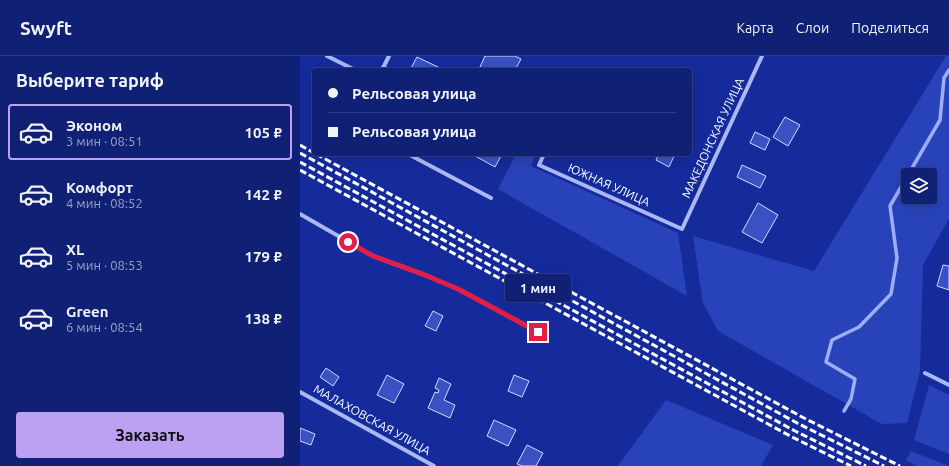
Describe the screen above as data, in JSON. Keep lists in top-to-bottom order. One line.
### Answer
{"streets":{"street":["МАКЕДОНСКАЯ УЛИЦА","ЮЖНАЯ УЛИЦА","МАЛАХОВСКАЯ УЛИЦА"]},"crossings":[["МАКЕДОНСКАЯ УЛИЦА","ЮЖНАЯ УЛИЦА"]],"page":{"header":"Swyft","nav":["Карта","Слои","Поделиться"],"heading":"Выберите тариф","banner":["Рельсовая улица","Рельсовая улица"],"list":[{"name":"Эконом","note":"3 мин · 08:51","value":"105 ₽"},{"name":"Комфорт","note":"4 мин · 08:52","value":"142 ₽"},{"name":"XL","note":"5 мин · 08:53","value":"179 ₽"},{"name":"Green","note":"6 мин · 08:54","value":"138 ₽"}],"bubble":"1 мин","buttons":"Заказать"}}
